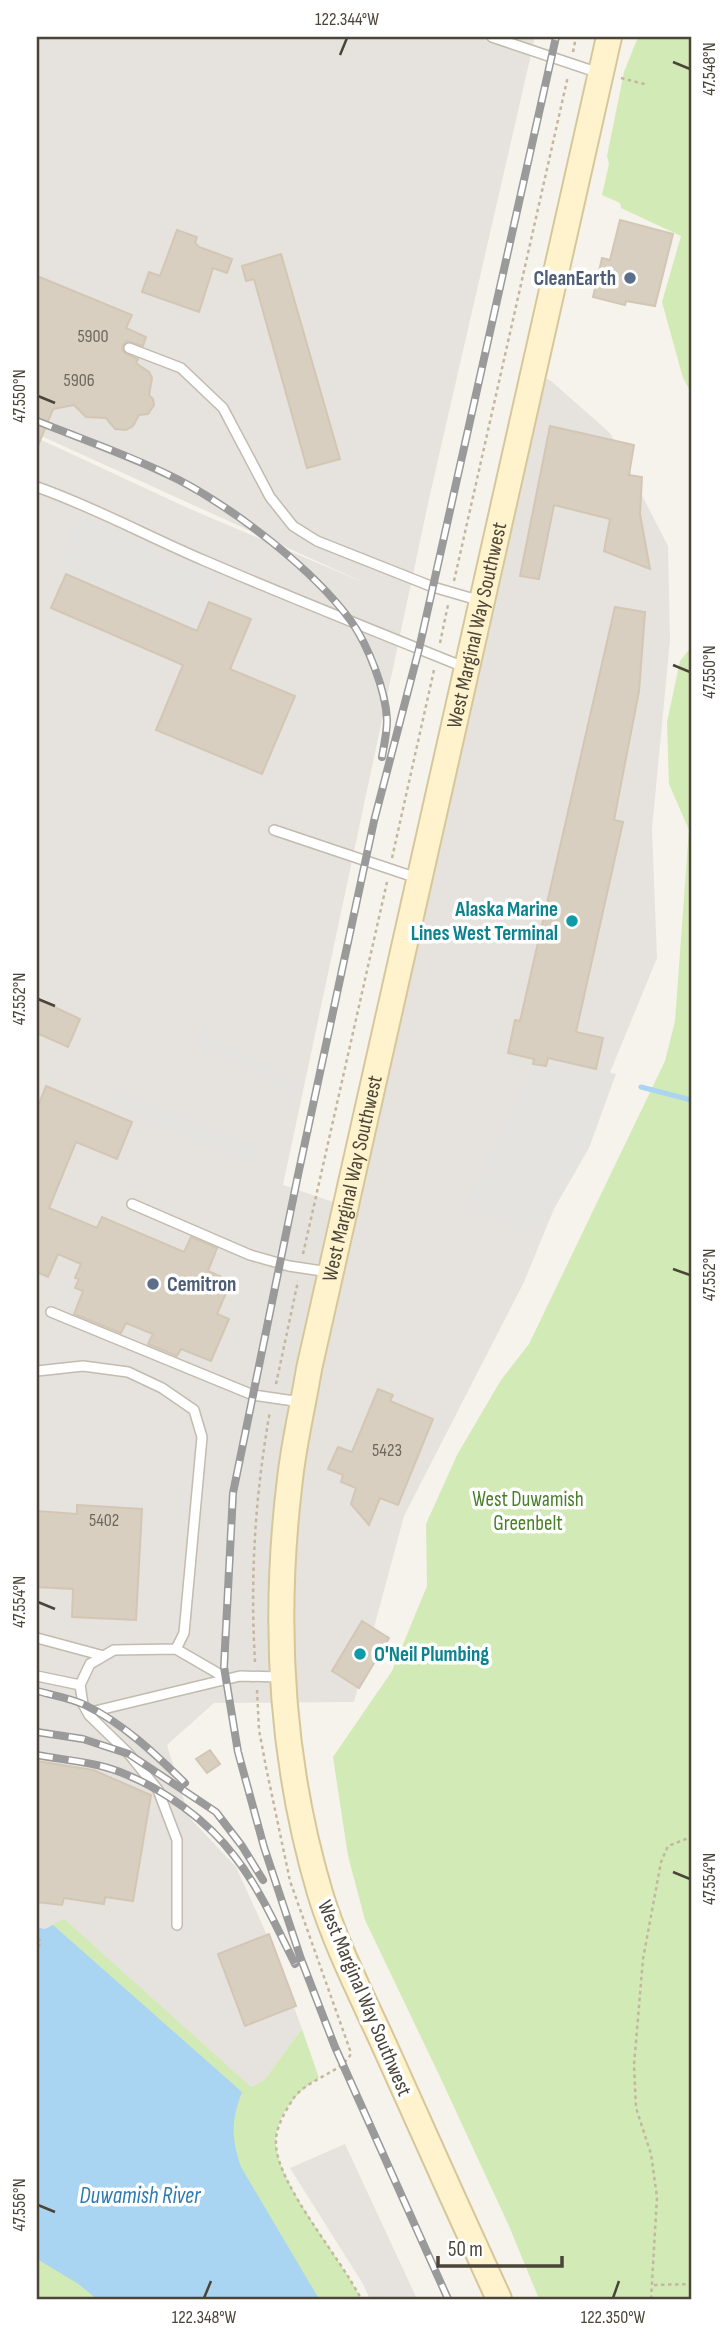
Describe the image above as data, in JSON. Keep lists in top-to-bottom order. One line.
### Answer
{"streets":{"main road":["West Marginal Way Southwest"]},"water":["Duwamish River"],"parks":["West Duwamish Greenbelt"],"places":["CleanEarth","Alaska Marine Lines West Terminal","Cemitron","O'Neil Plumbing"],"house_numbers":["5900","5906","5423","5402"],"scale_bar":"50 m","coordinates":["122.344°W","47.548°N","47.550°N","47.552°N","47.554°N","47.556°N","122.348°W","122.350°W"]}
